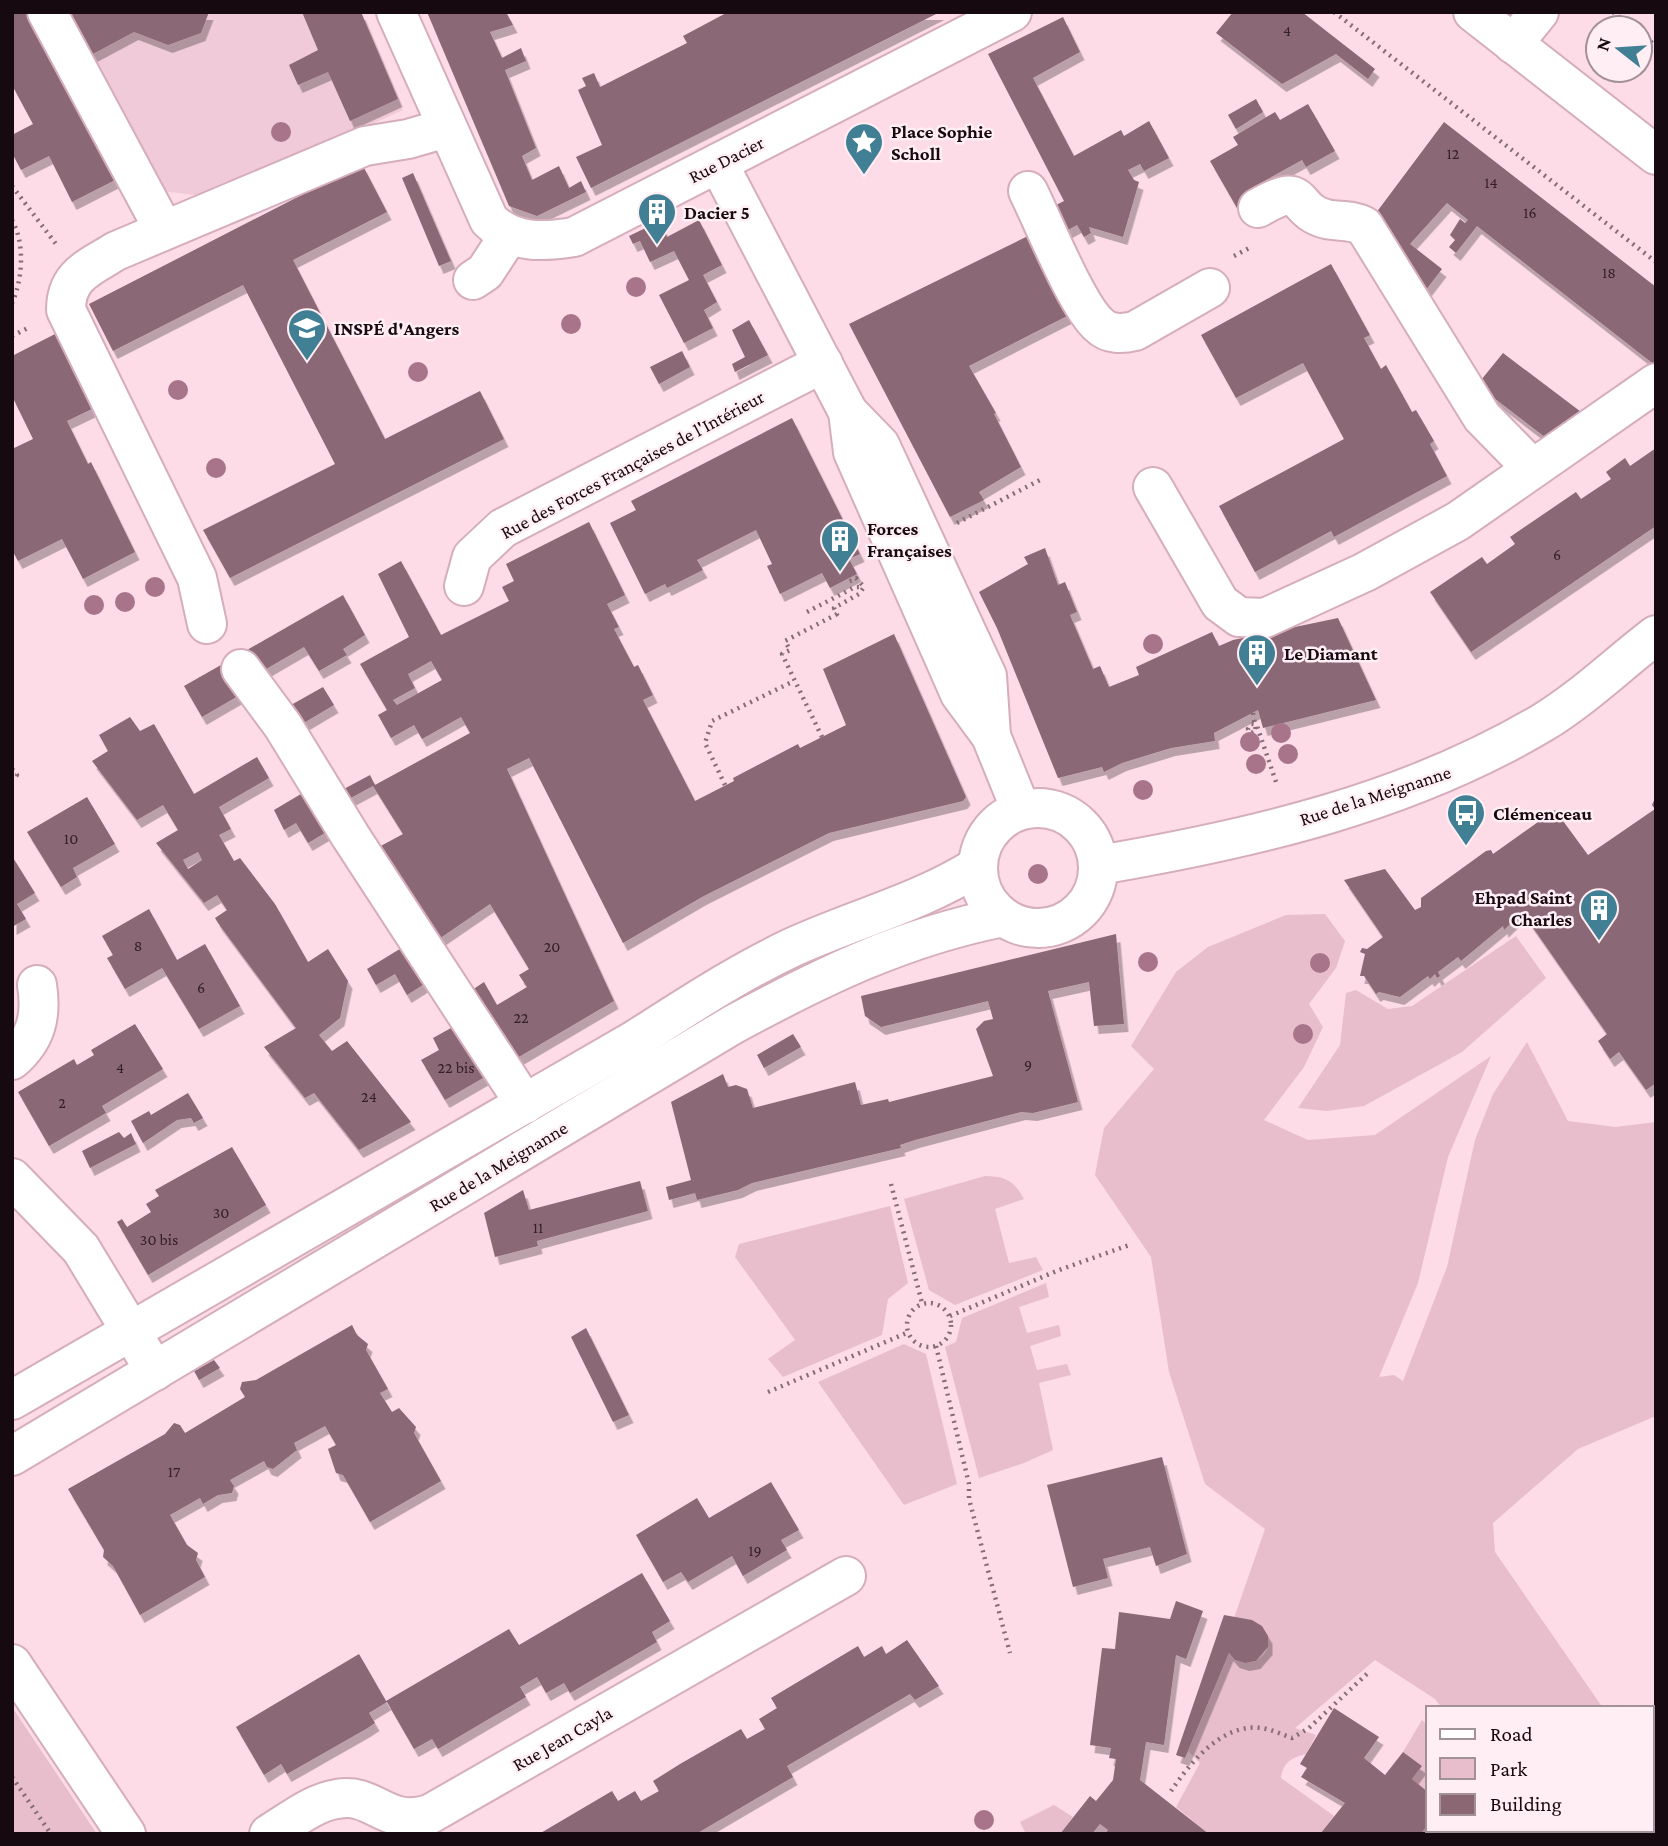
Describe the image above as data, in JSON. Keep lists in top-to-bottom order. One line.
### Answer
{"streets":{"main road":["Rue Dacier","Rue des Forces Françaises de l'Intérieur","Rue de la Meignanne","Rue Jean Cayla"]},"places":{"place":["Place Sophie Scholl"],"building":["Dacier 5","Forces Françaises","Le Diamant","Ehpad Saint Charles"],"school or university":["INSPÉ d'Angers"],"bus stop":["Clémenceau"]},"house_numbers":["4","12","14","16","18","6","10","8","20","6","22","9","4","22 bis","24","2","30","11","30 bis","17","19"],"legend":["Road","Park","Building"],"north":"left"}
